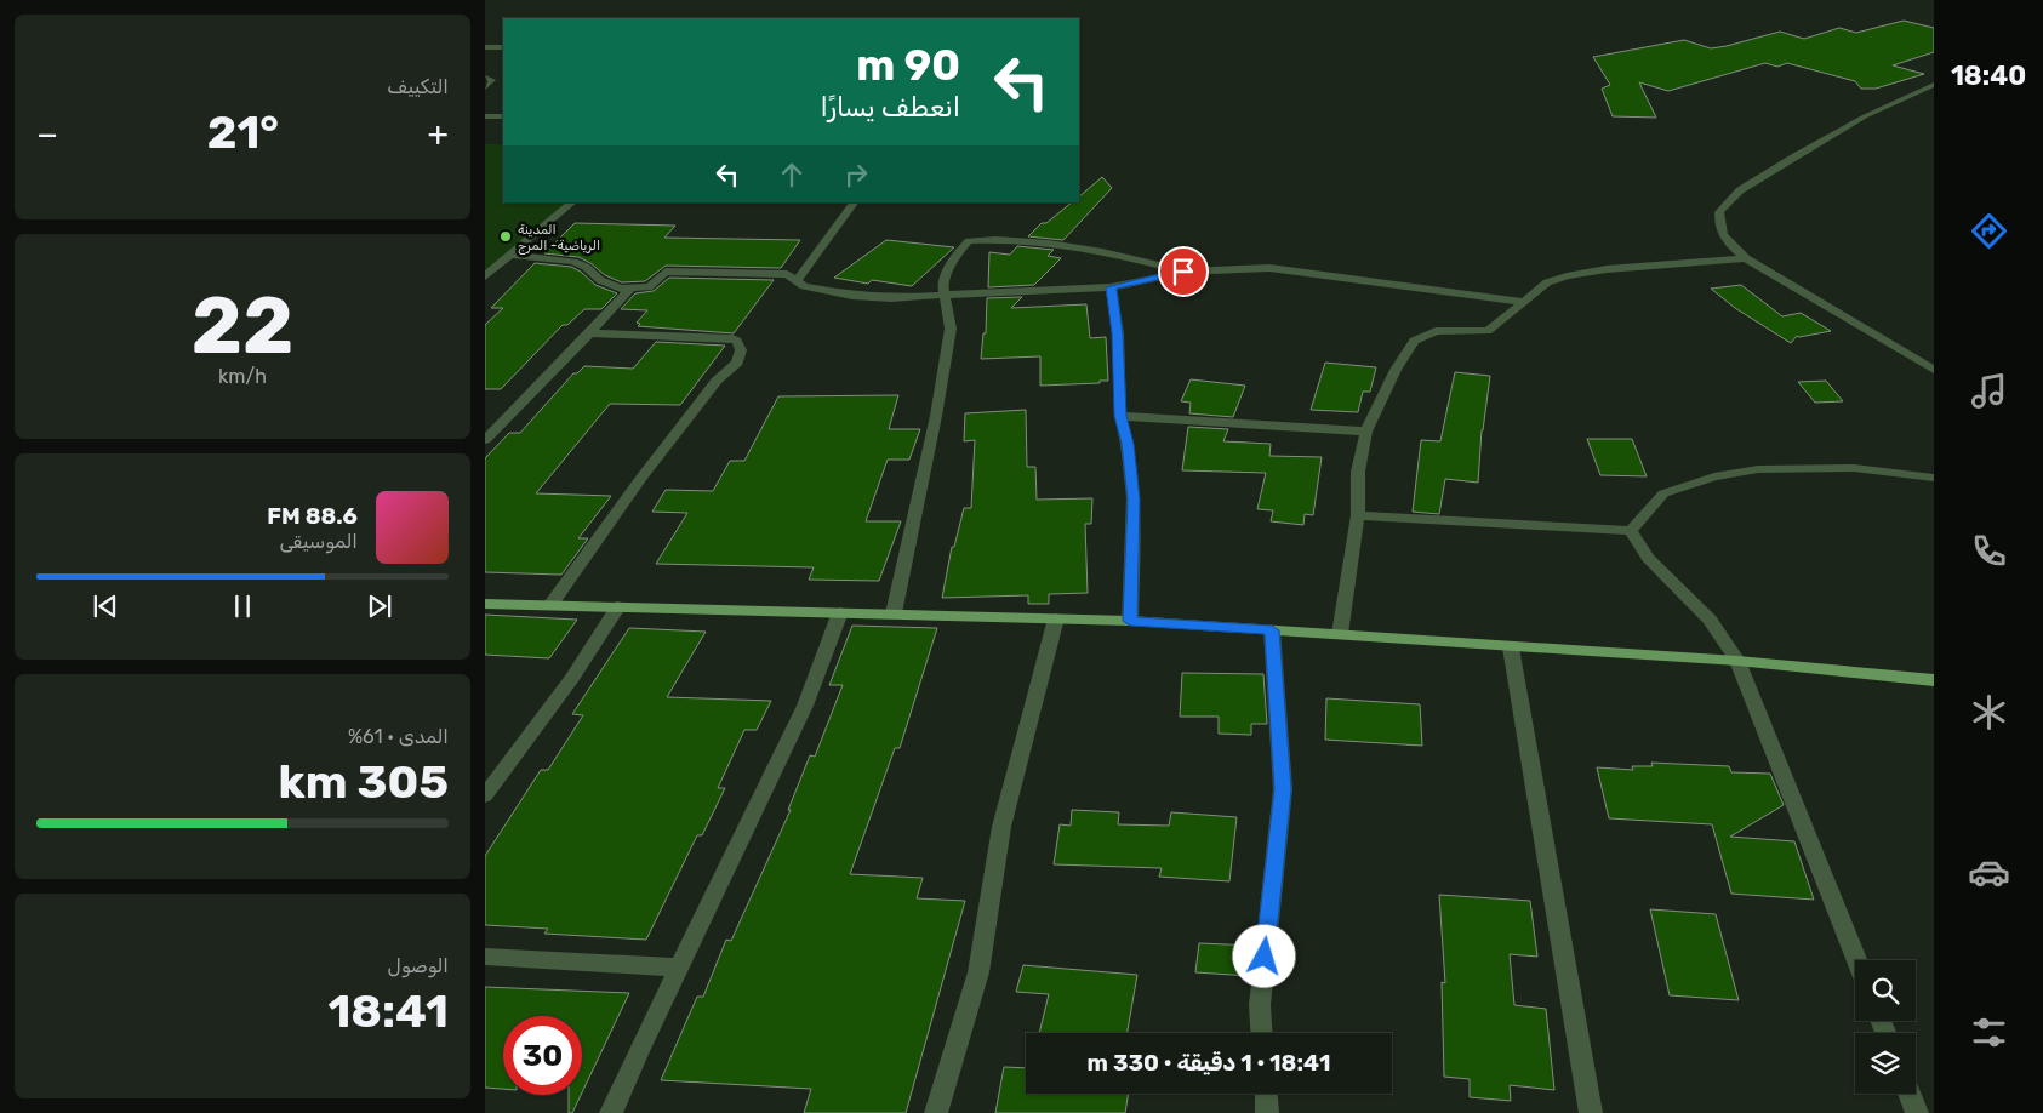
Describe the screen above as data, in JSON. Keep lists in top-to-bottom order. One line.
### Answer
{"places":["المدينة الرياضية- المرج"],"page":{"tabs":"18:40","tile":["التكييف",["22","km/h"],["المدى · 61%","305 km"],["الوصول","18:41"]],"turn":["90 m","انعطف يسارًا"],"heat":["−","21°","+"],"song":["88.6 FM","الموسيقى"],"limit":"30","trip":"18:41 · 1 دقيقة · 330 m"}}
